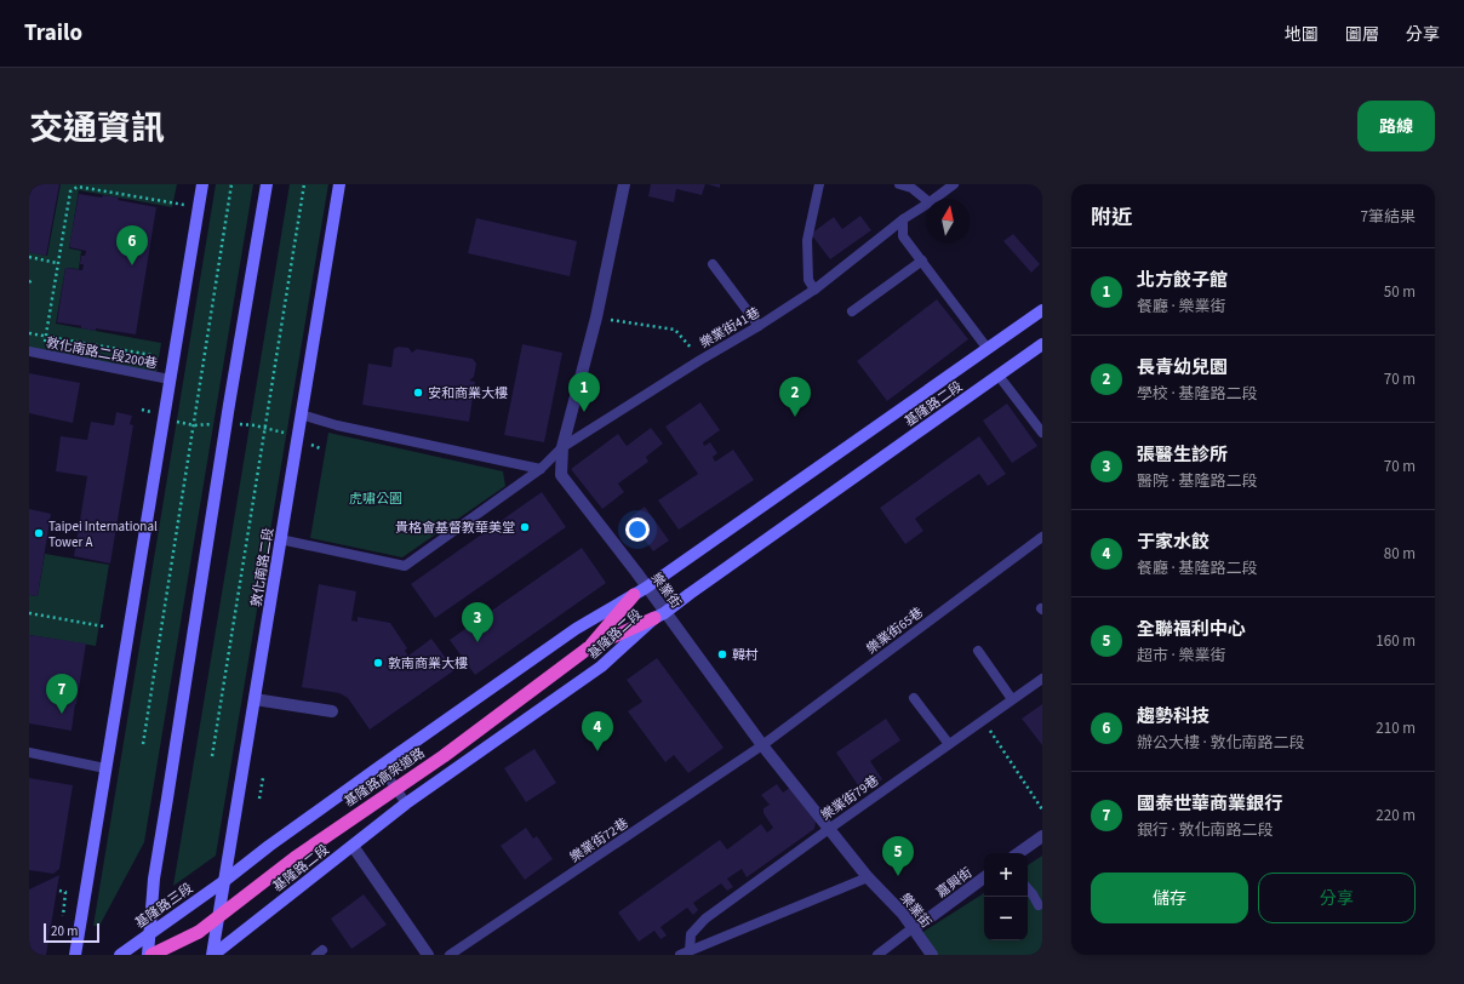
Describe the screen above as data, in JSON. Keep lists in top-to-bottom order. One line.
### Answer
{"streets":{"highway":["基隆路高架道路"],"main road":["基隆路二段","敦化南路二段","基隆路三段"],"street":["樂業街","嘉興街"],"lane":["樂業街41巷","敦化南路二段200巷","樂業街65巷","樂業街79巷","樂業街72巷"]},"crossings":[["樂業街41巷","敦化南路二段"],["樂業街41巷","樂業街"],["基隆路二段","敦化南路二段"],["基隆路二段","樂業街"],["基隆路二段","基隆路高架道路"],["基隆路二段","基隆路三段"],["敦化南路二段","基隆路三段"],["樂業街","樂業街65巷"],["樂業街","基隆路高架道路"],["樂業街","樂業街79巷"],["樂業街","樂業街72巷"],["樂業街","嘉興街"],["樂業街65巷","樂業街72巷"]],"parks":["虎嘯公園"],"places":["安和商業大樓","貴格會基督教華美堂","Taipei International Tower A","韓村","敦南商業大樓"],"scale_bar":"20 m","north":"top","page":{"header":"Trailo","nav":["地圖","圖層","分享"],"title":"交通資訊","buttons":["路線",["儲存","分享"]],"heading":["附近","7筆結果"],"pins":["6","1","2","3","7","4","5"],"list":[{"mark":"1","name":"北方餃子館","note":"餐廳 · 樂業街","value":"50 m"},{"mark":"2","name":"長青幼兒園","note":"學校 · 基隆路二段","value":"70 m"},{"mark":"3","name":"張醫生診所","note":"醫院 · 基隆路二段","value":"70 m"},{"mark":"4","name":"于家水餃","note":"餐廳 · 基隆路二段","value":"80 m"},{"mark":"5","name":"全聯福利中心","note":"超市 · 樂業街","value":"160 m"},{"mark":"6","name":"趨勢科技","note":"辦公大樓 · 敦化南路二段","value":"210 m"},{"mark":"7","name":"國泰世華商業銀行","note":"銀行 · 敦化南路二段","value":"220 m"}],"map_buttons":["+","−"],"scale":"20 m"}}
